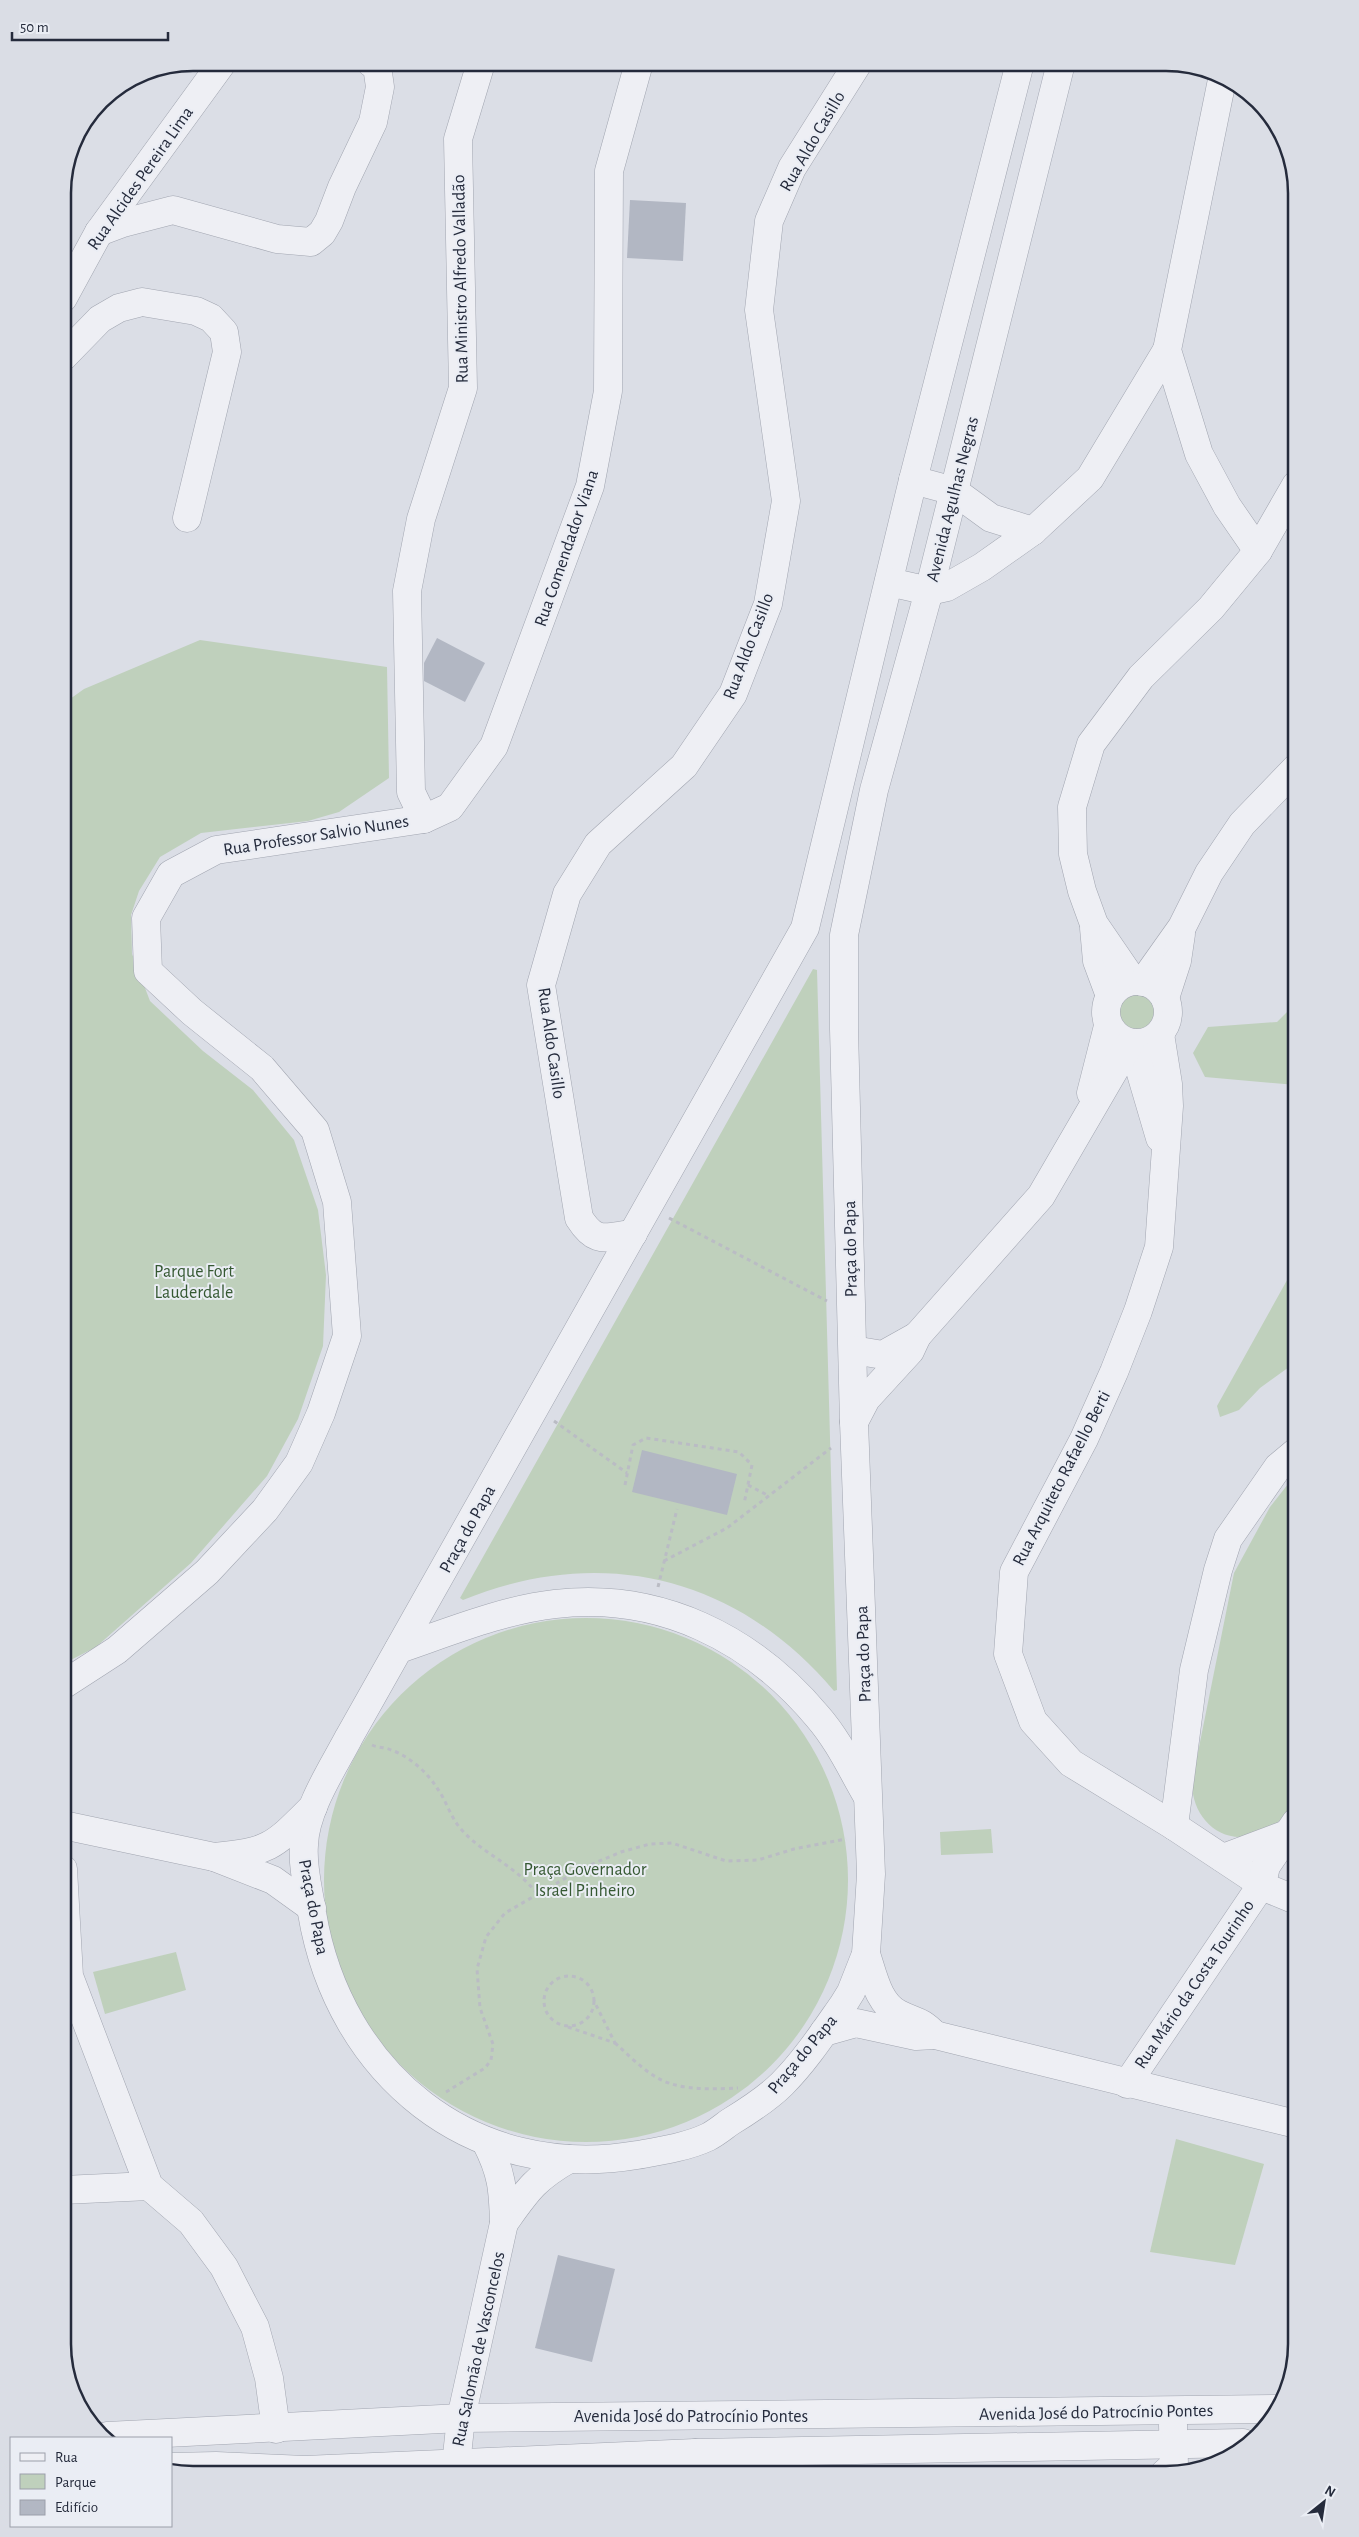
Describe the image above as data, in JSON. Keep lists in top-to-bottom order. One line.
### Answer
{"streets":{"street":["Rua Aldo Casillo","Rua Alcides Pereira Lima","Rua Ministro Alfredo Valladão","Avenida Agulhas Negras","Rua Comendador Viana","Rua Professor Salvio Nunes","Praça do Papa","Rua Arquiteto Rafaello Berti","Rua Mário da Costa Tourinho","Rua Salomão de Vasconcelos","Avenida José do Patrocínio Pontes"]},"crossings":[["Rua Aldo Casillo","Praça do Papa"],["Rua Ministro Alfredo Valladão","Rua Comendador Viana"],["Rua Ministro Alfredo Valladão","Rua Professor Salvio Nunes"],["Avenida Agulhas Negras","Praça do Papa"],["Rua Comendador Viana","Rua Professor Salvio Nunes"],["Praça do Papa","Rua Salomão de Vasconcelos"],["Rua Arquiteto Rafaello Berti","Rua Mário da Costa Tourinho"],["Rua Salomão de Vasconcelos","Avenida José do Patrocínio Pontes"]],"parks":["Parque Fort Lauderdale","Praça Governador Israel Pinheiro"],"legend":["Rua","Parque","Edifício"],"scale_bar":"50 m","north":"top right"}
